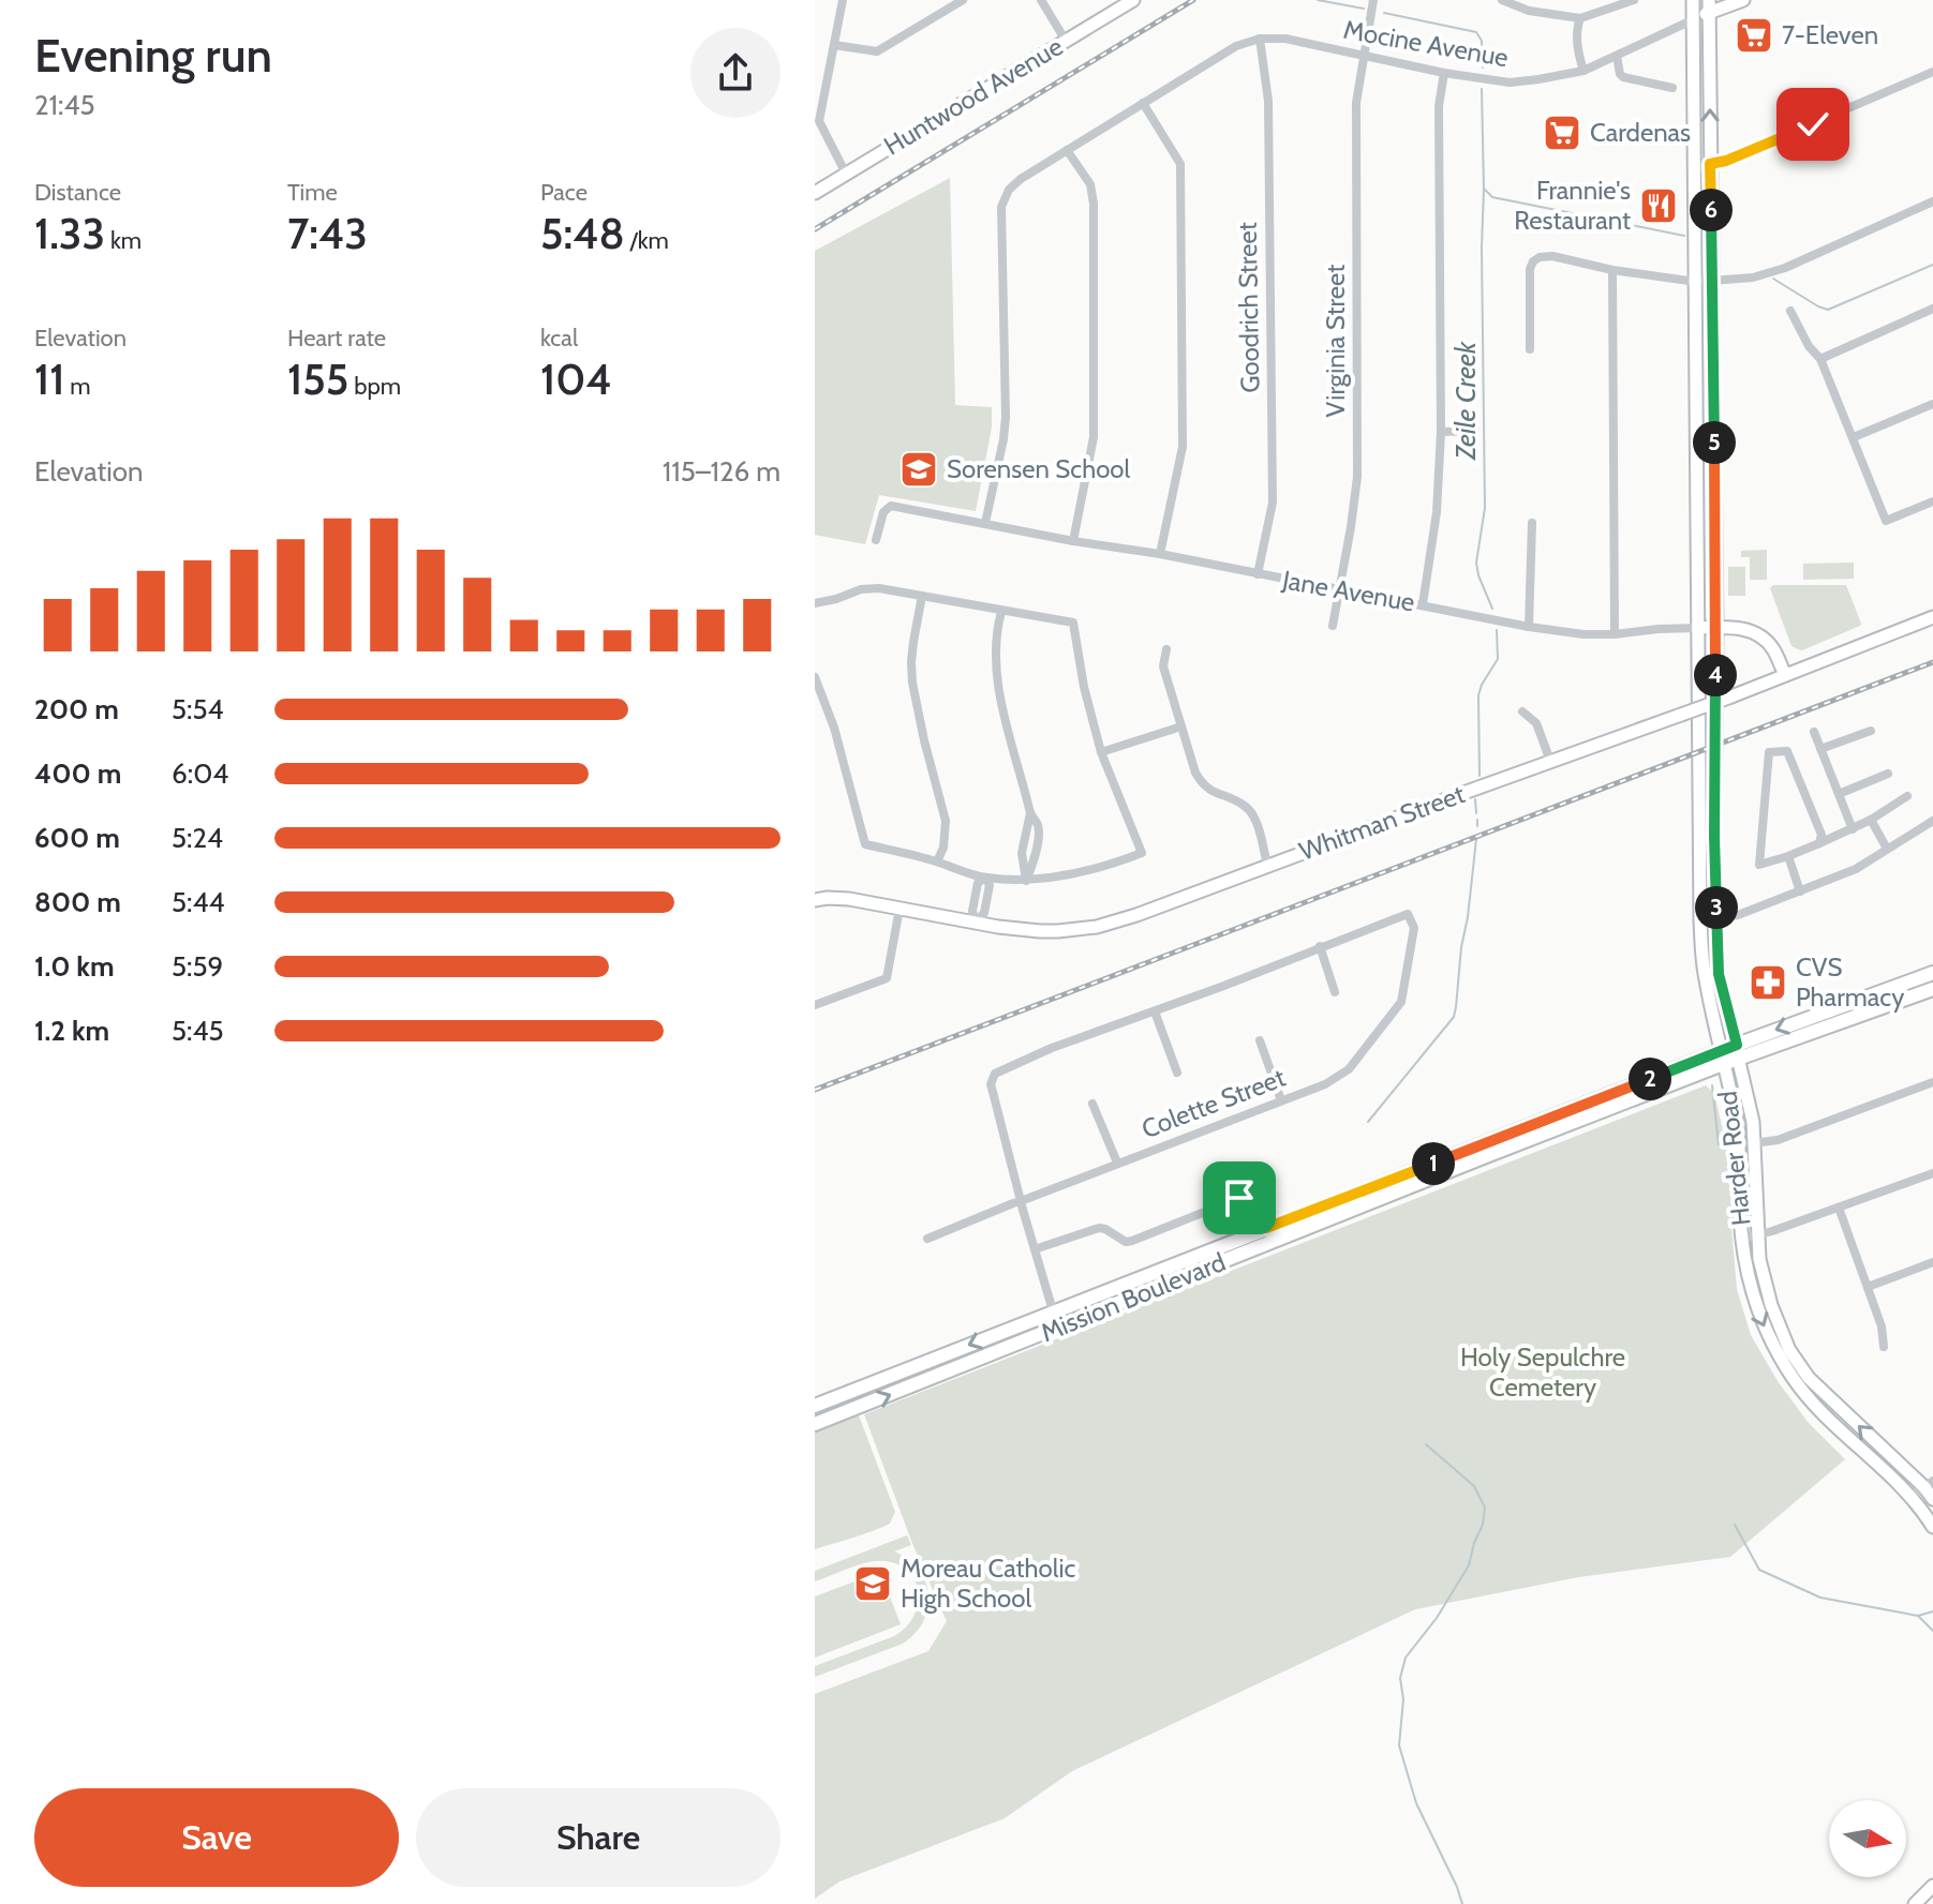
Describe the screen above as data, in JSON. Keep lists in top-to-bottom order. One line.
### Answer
{"streets":{"main road":["Mission Boulevard"],"street":["Mocine Avenue","Huntwood Avenue","Goodrich Street","Virginia Street","Jane Avenue","Whitman Street","Colette Street","Harder Road"]},"crossings":[["Mocine Avenue","Goodrich Street"],["Mocine Avenue","Virginia Street"],["Mocine Avenue","Jane Avenue"],["Mocine Avenue","Harder Road"],["Goodrich Street","Jane Avenue"],["Virginia Street","Jane Avenue"],["Jane Avenue","Whitman Street"],["Jane Avenue","Harder Road"],["Harder Road","Mission Boulevard"]],"water":["Zeile Creek"],"parks":["Holy Sepulchre Cemetery"],"places":{"supermarket":["7-Eleven","Cardenas"],"restaurant":["Frannie's Restaurant"],"school or university":["Sorensen School","Moreau Catholic High School"],"pharmacy":["CVS Pharmacy"]},"north":"right","page":{"heading":["Evening run","21:45"],"stats":[["Distance","1.33 km"],["Time","7:43"],["Pace","5:48 /km"],["Elevation","11 m"],["Heart rate","155 bpm"],["kcal","104"]],"pins":["6","5","4","3","2","1"],"chart":["Elevation","115–126 m"],"list":[{"name":"200 m","note":"5:54"},{"name":"400 m","note":"6:04"},{"name":"600 m","note":"5:24"},{"name":"800 m","note":"5:44"},{"name":"1.0 km","note":"5:59"},{"name":"1.2 km","note":"5:45"}],"buttons":["Save","Share"]}}
